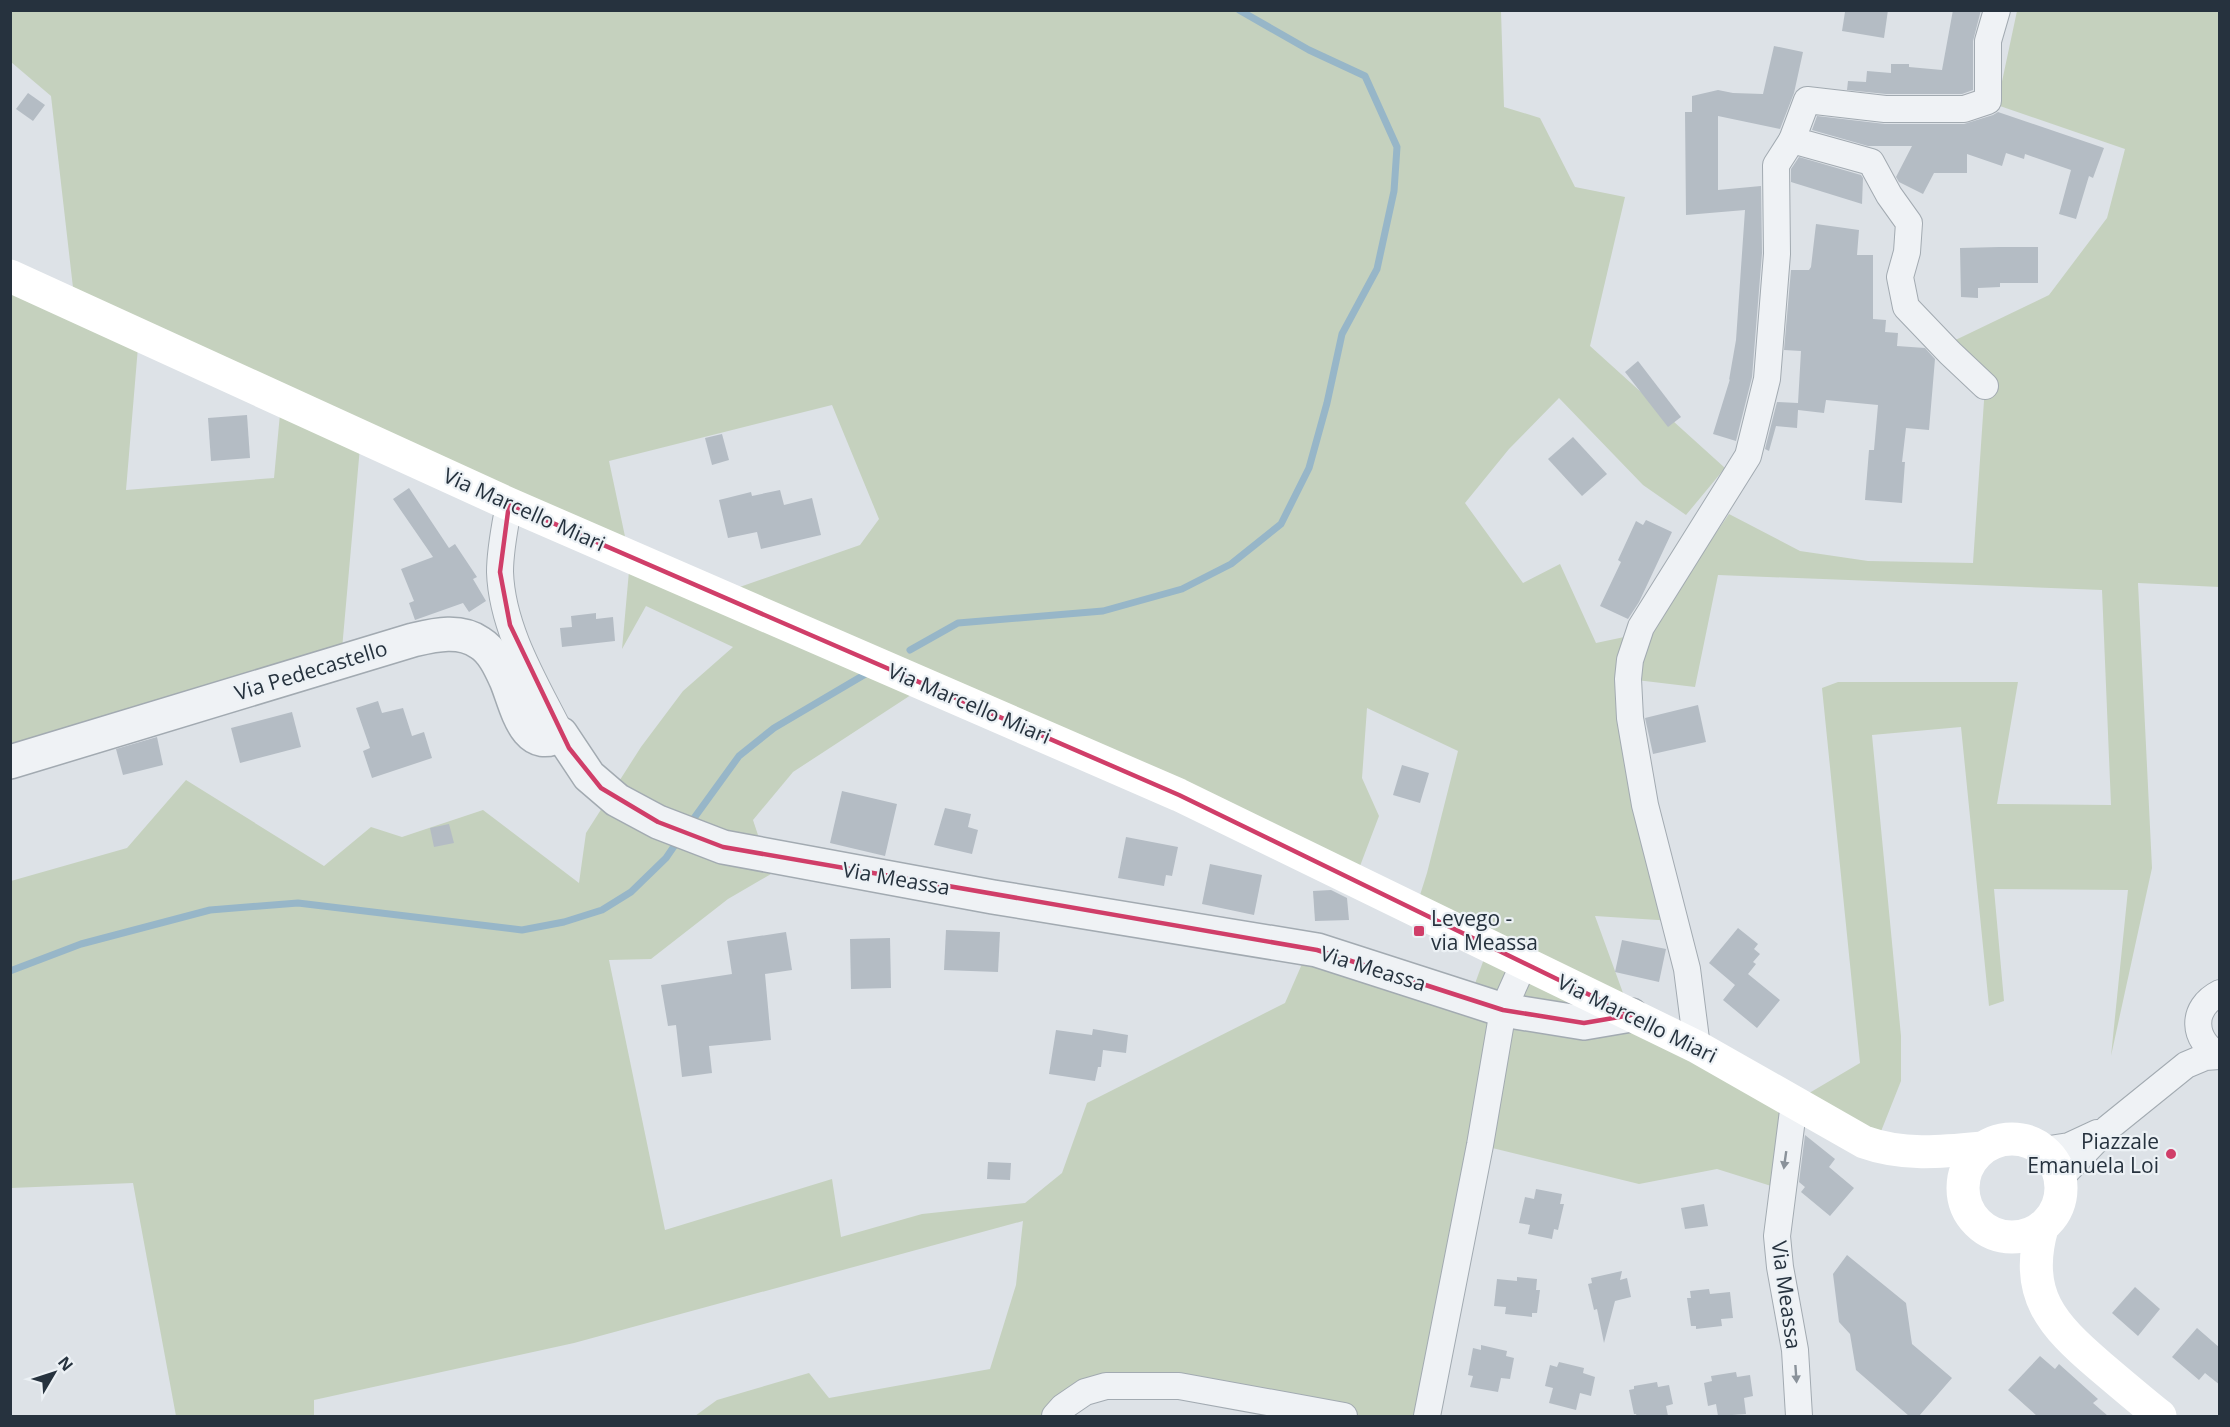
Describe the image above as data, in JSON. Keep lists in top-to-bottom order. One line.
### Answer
{"streets":{"main road":["Via Marcello Miari"],"street":["Via Pedecastello","Via Meassa"]},"crossings":[["Via Marcello Miari","Via Meassa"],["Via Pedecastello","Via Meassa"]],"places":{"transit":["Levego - via Meassa"],"other":["Piazzale Emanuela Loi"]},"north":"top right"}
